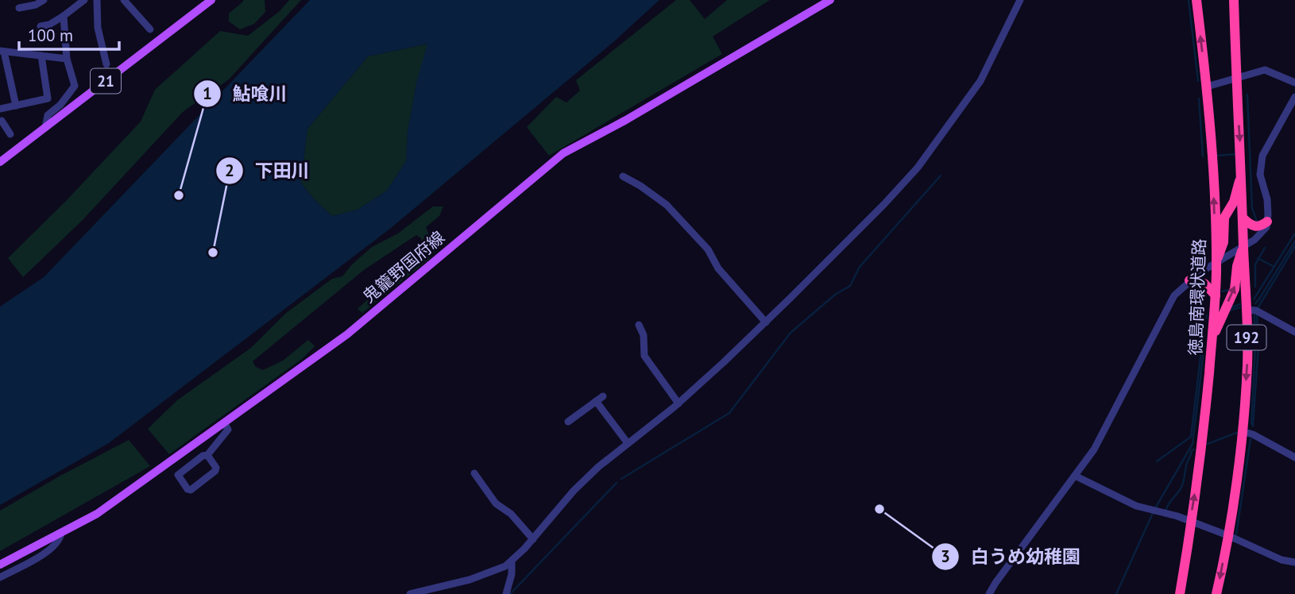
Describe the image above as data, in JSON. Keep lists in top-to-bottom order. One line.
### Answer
{"streets":{"highway":["徳島南環状道路","192"],"main road":["21","鬼籠野国府線"]},"places":["鮎喰川","下田川","白うめ幼稚園"],"scale_bar":"100 m"}
